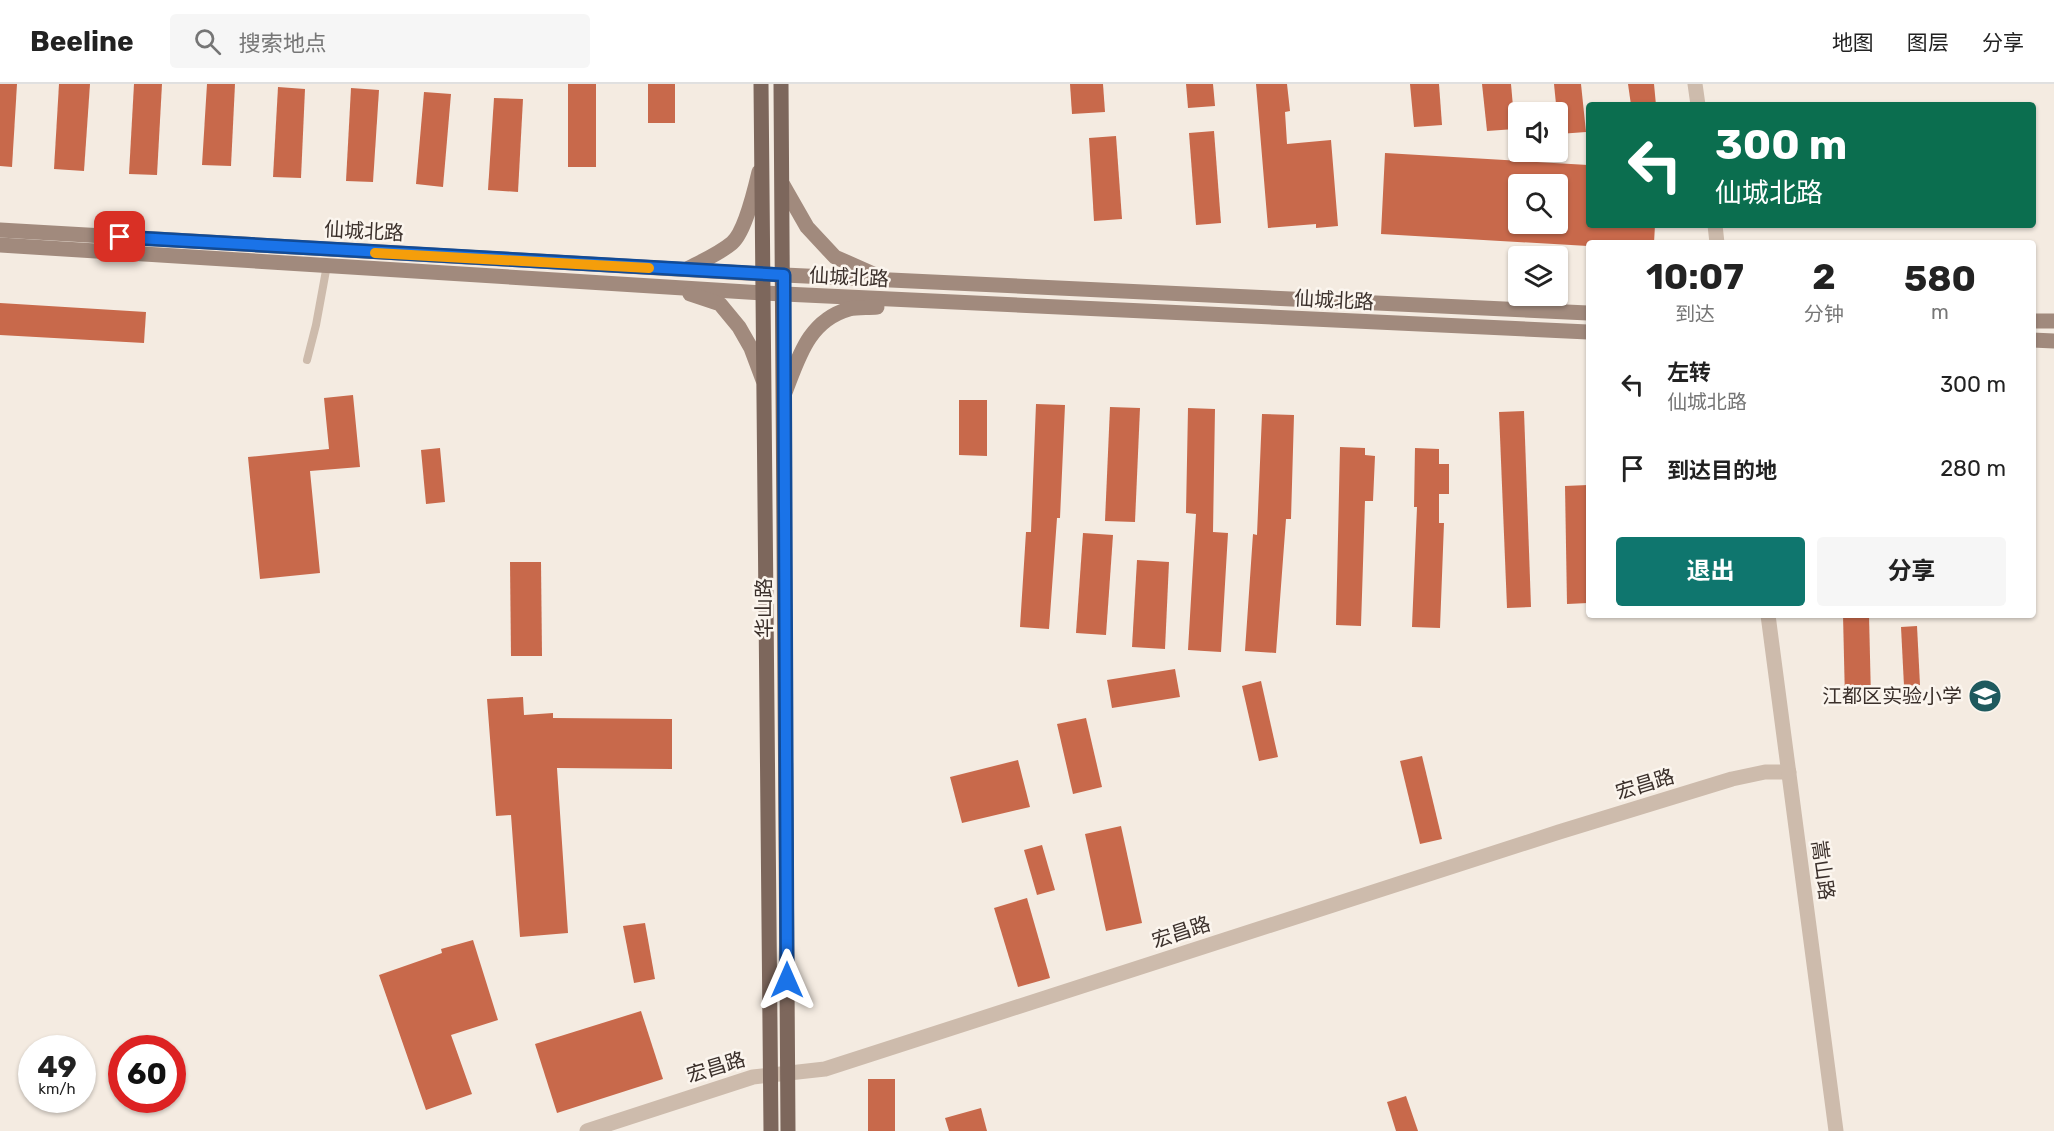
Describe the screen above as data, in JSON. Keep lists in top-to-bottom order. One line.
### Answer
{"streets":{"main road":["仙城北路","华山路"],"street":["宏昌路","嵩山路"]},"crossings":[["仙城北路","华山路"],["华山路","宏昌路"],["宏昌路","嵩山路"]],"places":{"school or university":["江都区实验小学"]},"page":{"header":"Beeline","search":"搜索地点","nav":["地图","图层","分享"],"turn":["300 m","仙城北路"],"eta":["10:07","到达","2","分钟","580","m"],"list":[{"name":"左转","note":"仙城北路","value":"300 m"},{"name":"到达目的地","value":"280 m"}],"buttons":["退出","分享"],"speed":"49 km/h","limit":"60"}}
